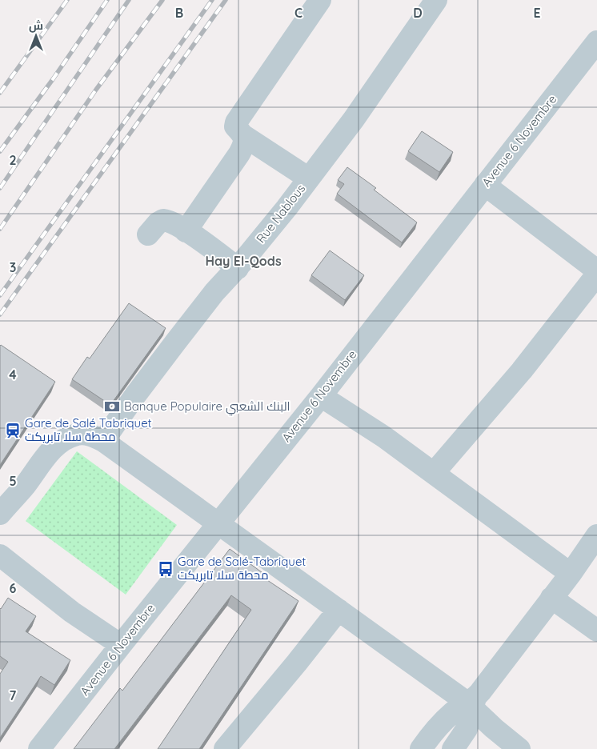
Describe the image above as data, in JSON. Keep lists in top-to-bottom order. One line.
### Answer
{"streets":{"street":["Avenue 6 Novembre","Rue Nablous"]},"districts":["Hay El-Qods"],"places":{"bank":["Banque Populaire البنك الشعبي"],"station":["Gare de Salé Tabriquet محطة سلا تابريكت"],"bus stop":["Gare de Salé-Tabriquet محطة سلا تابريكت"]},"north":"top","grid":{"columns":["B","C","D","E"],"rows":["2","3","4","5","6","7"]}}
